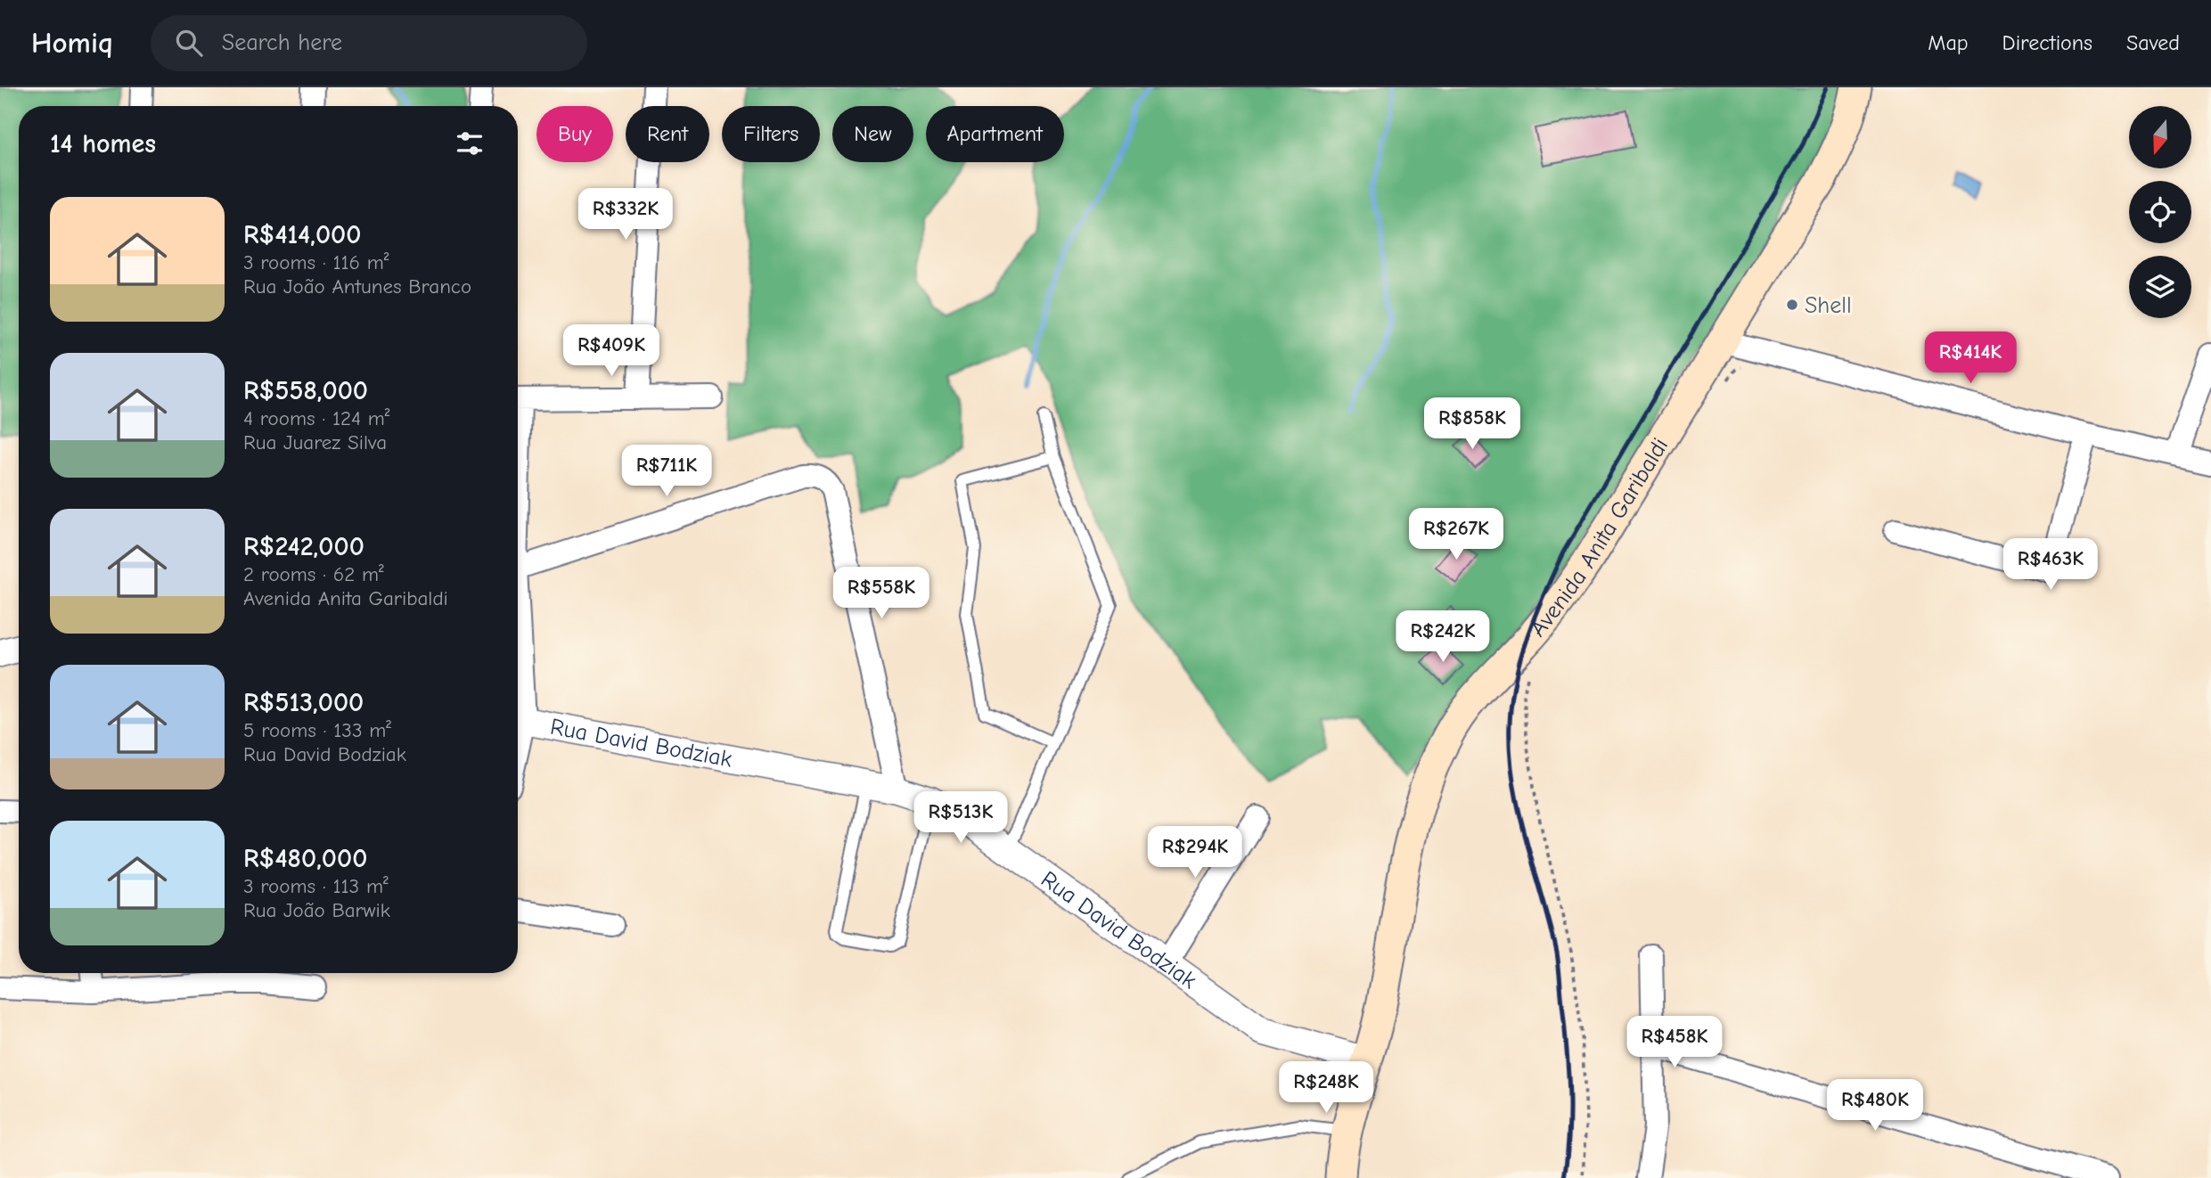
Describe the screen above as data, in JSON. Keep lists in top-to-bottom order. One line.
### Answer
{"streets":{"main road":["Avenida Anita Garibaldi"],"street":["Rua David Bodziak"]},"crossings":[["Avenida Anita Garibaldi","Rua David Bodziak"]],"places":["Shell"],"north":"bottom","page":{"header":"Homiq","search":"Search here","nav":["Map","Directions","Saved"],"chip":["Buy","Rent","Filters","New","Apartment"],"heading":"14 homes","list":[{"name":"R$414,000","note":"3 rooms · 116 m² · Rua João Antunes Branco"},{"name":"R$558,000","note":"4 rooms · 124 m² · Rua Juarez Silva"},{"name":"R$242,000","note":"2 rooms · 62 m² · Avenida Anita Garibaldi"},{"name":"R$513,000","note":"5 rooms · 133 m² · Rua David Bodziak"},{"name":"R$480,000","note":"3 rooms · 113 m² · Rua João Barwik"}],"price":["R$332K","R$409K","R$414K","R$858K","R$711K","R$267K","R$463K","R$558K","R$242K","R$513K","R$294K","R$458K","R$248K","R$480K"]}}
